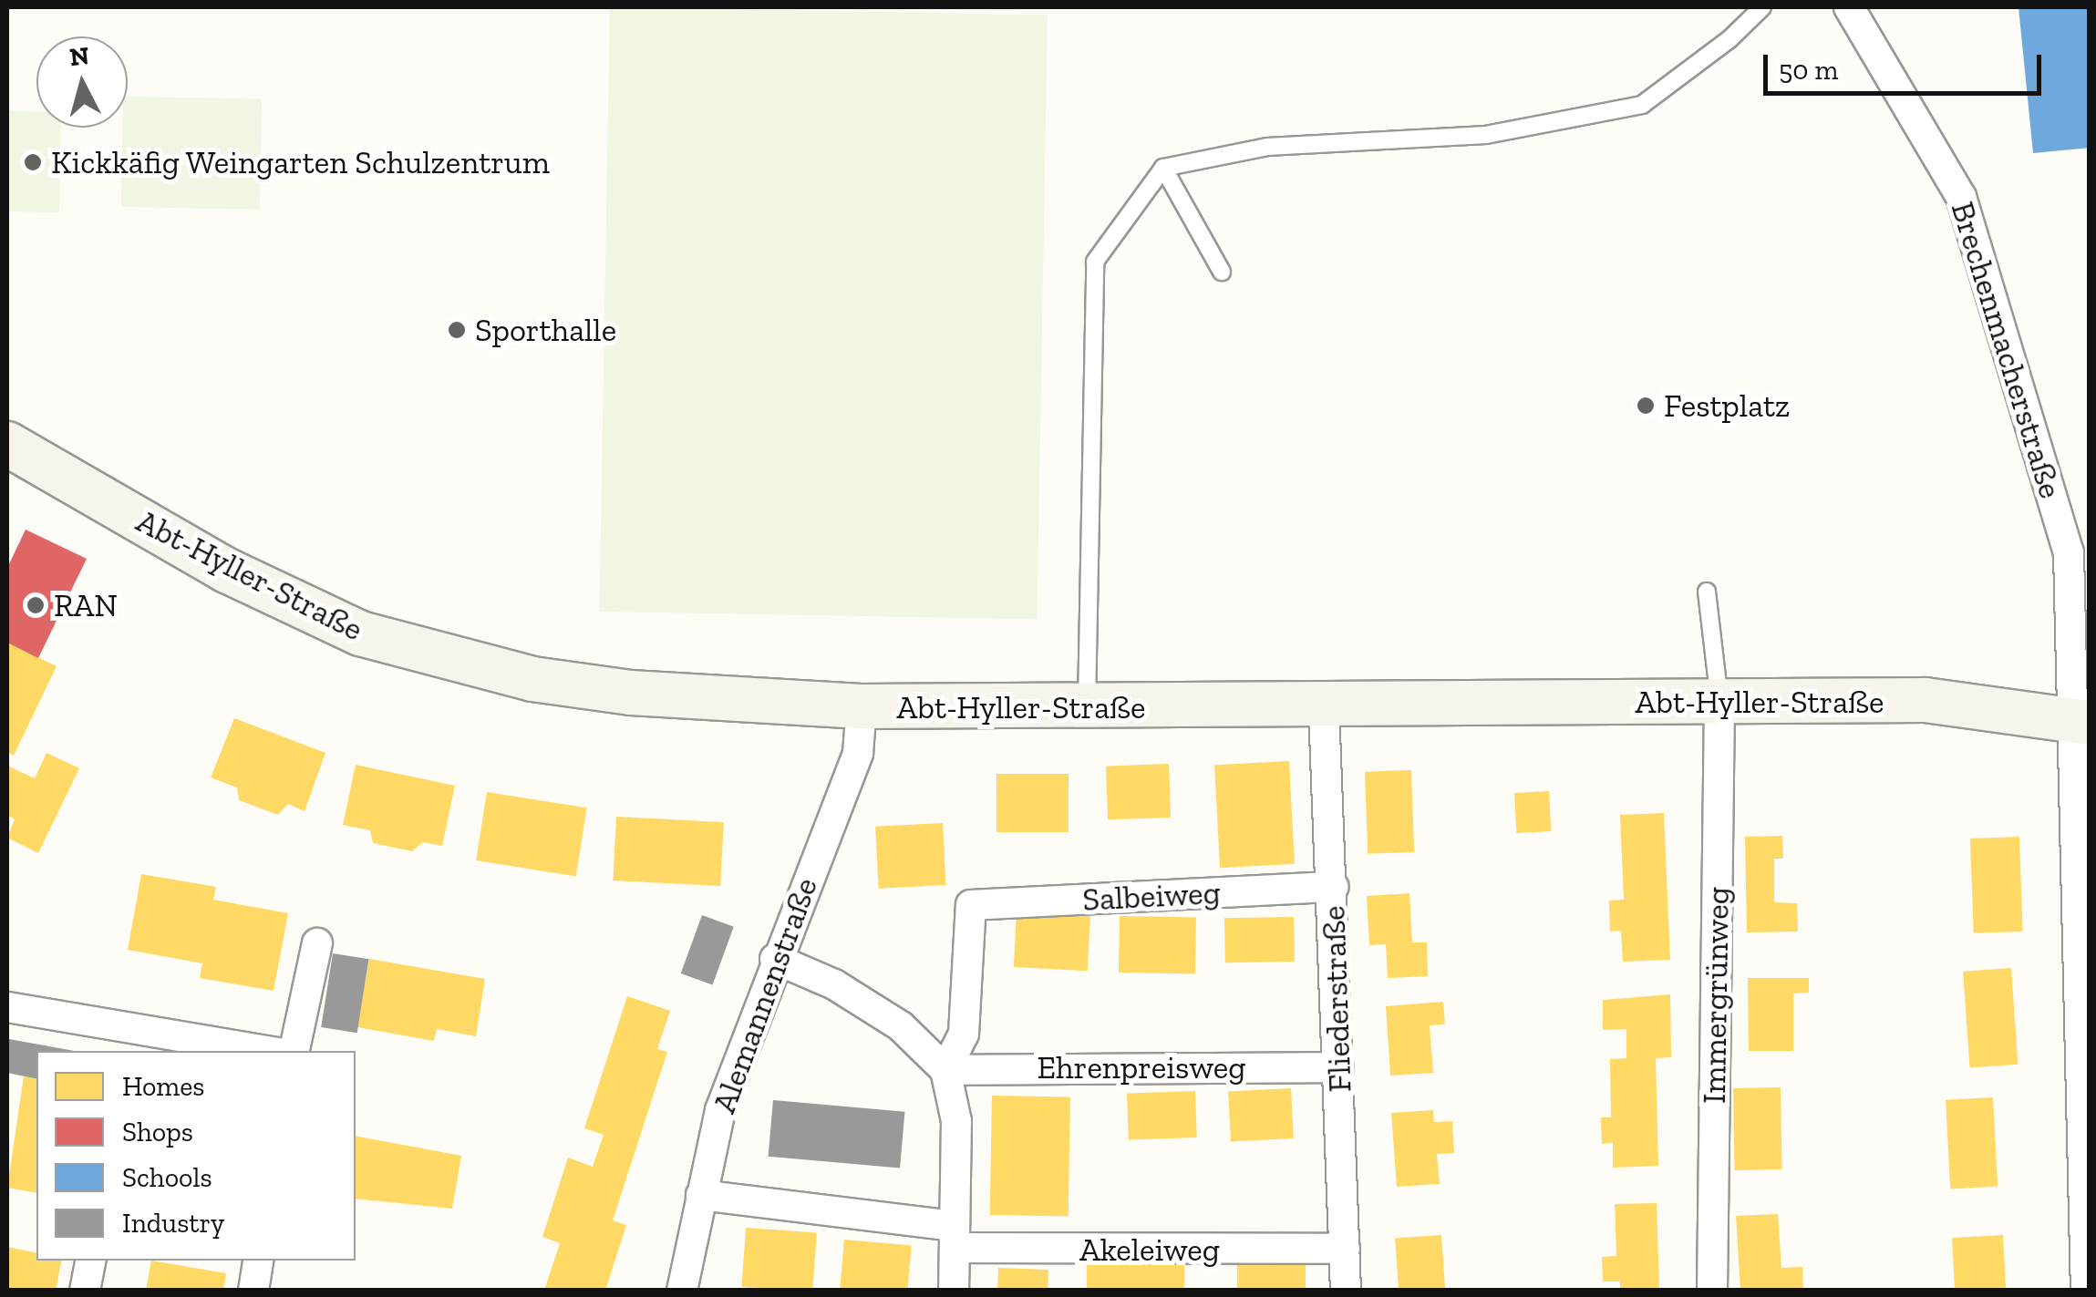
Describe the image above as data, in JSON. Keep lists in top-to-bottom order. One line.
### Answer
{"streets":{"street":["Brechenmacherstraße","Abt-Hyller-Straße","Salbeiweg","Alemannenstraße","Immergrünweg","Fliederstraße","Ehrenpreisweg","Akeleiweg"]},"crossings":[["Brechenmacherstraße","Abt-Hyller-Straße"],["Abt-Hyller-Straße","Alemannenstraße"],["Abt-Hyller-Straße","Immergrünweg"],["Abt-Hyller-Straße","Fliederstraße"],["Salbeiweg","Fliederstraße"],["Salbeiweg","Ehrenpreisweg"],["Alemannenstraße","Akeleiweg"],["Fliederstraße","Ehrenpreisweg"],["Fliederstraße","Akeleiweg"]],"places":["Kickkäfig Weingarten Schulzentrum","Sporthalle","Festplatz","RAN"],"legend":["Homes","Shops","Schools","Industry"],"scale_bar":"50 m","north":"top"}
